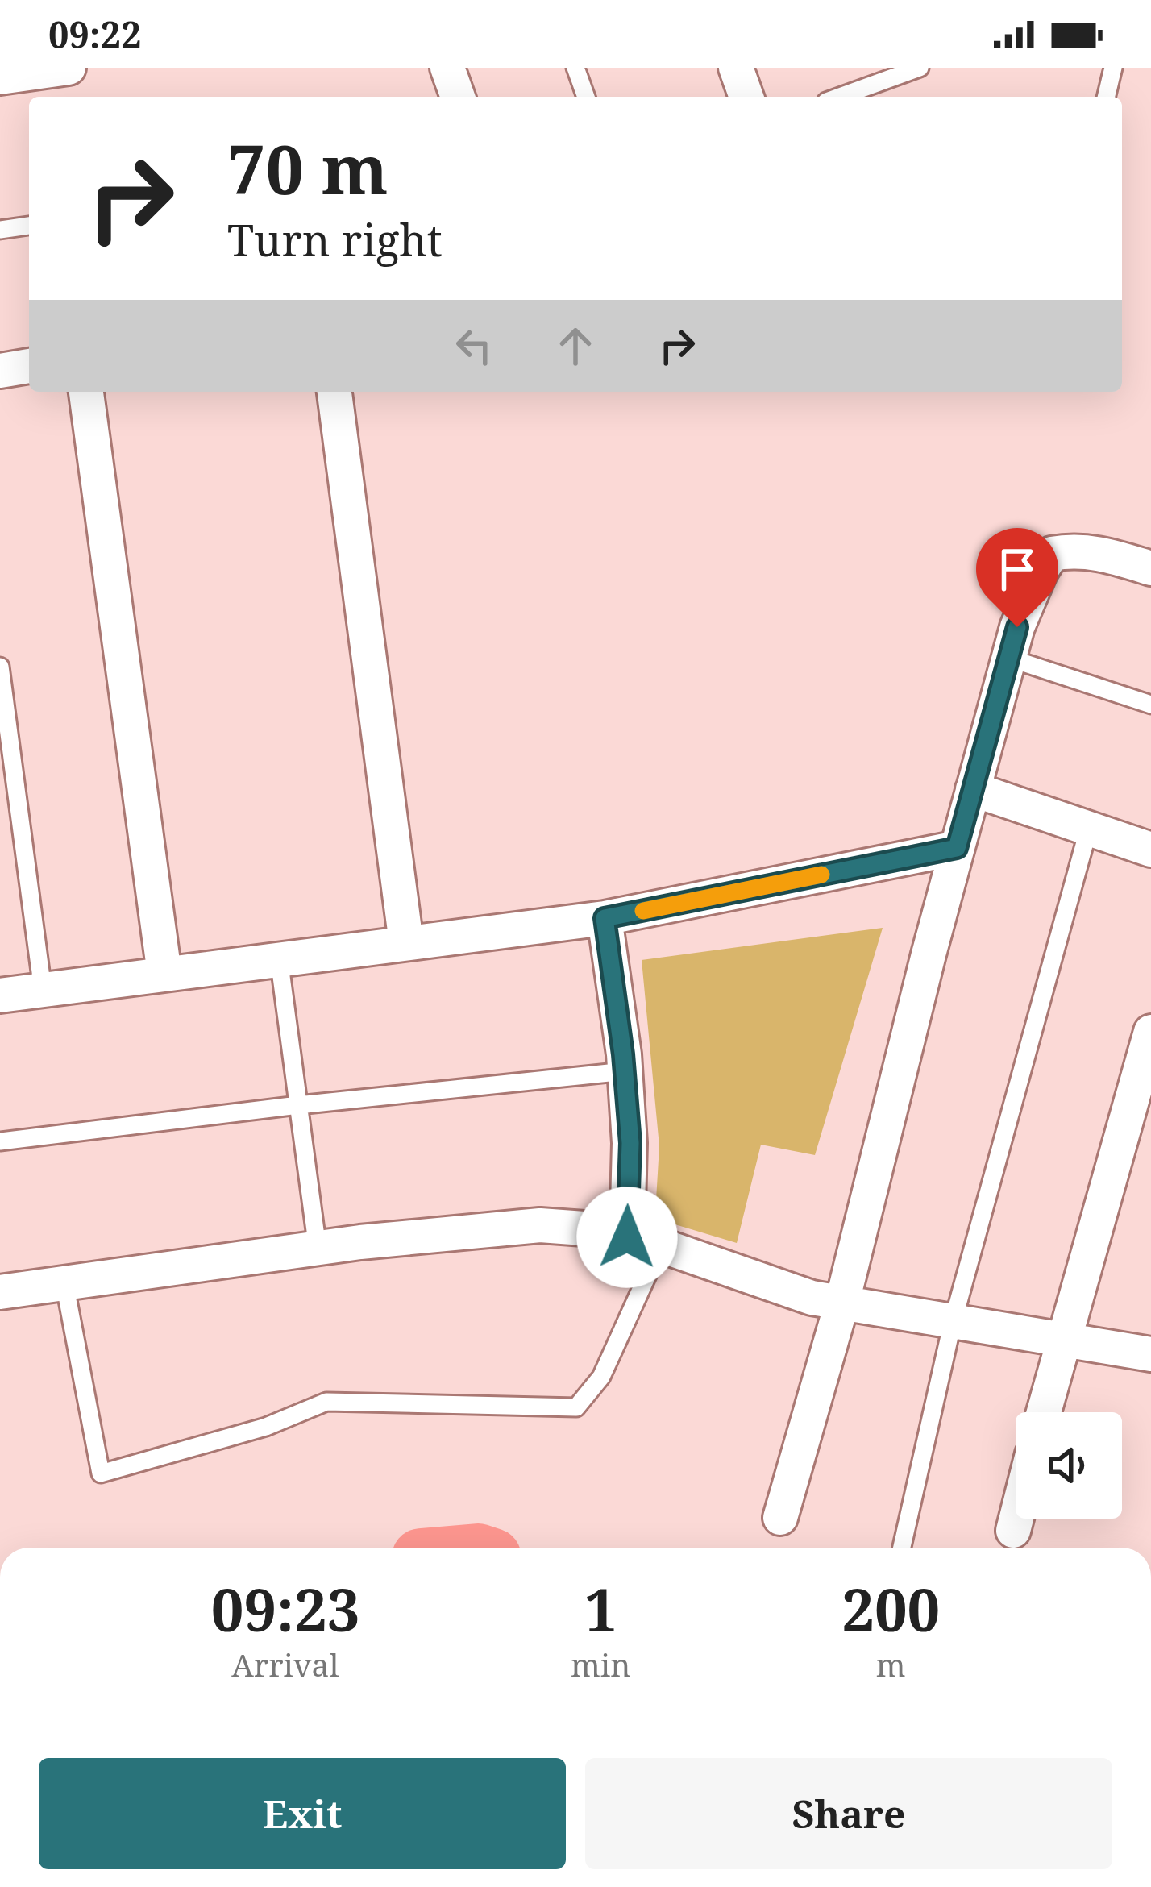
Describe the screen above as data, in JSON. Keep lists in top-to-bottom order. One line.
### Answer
{"page":{"status":"09:22","turn":["70 m","Turn right"],"eta":["09:23","Arrival","1","min","200","m"],"buttons":["Exit","Share"]}}
